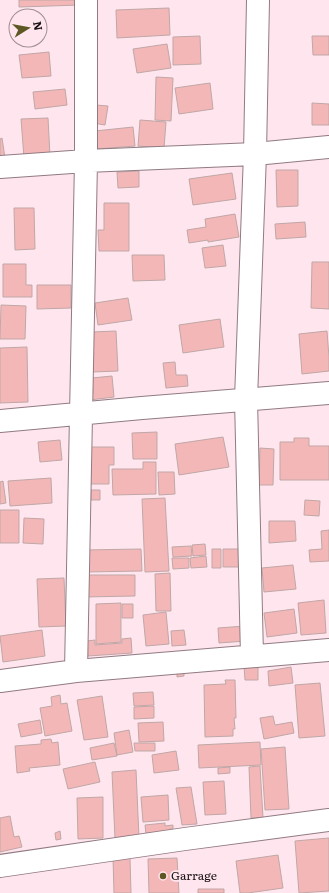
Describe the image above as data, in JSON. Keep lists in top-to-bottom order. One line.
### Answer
{"places":["Garrage"],"north":"right"}
